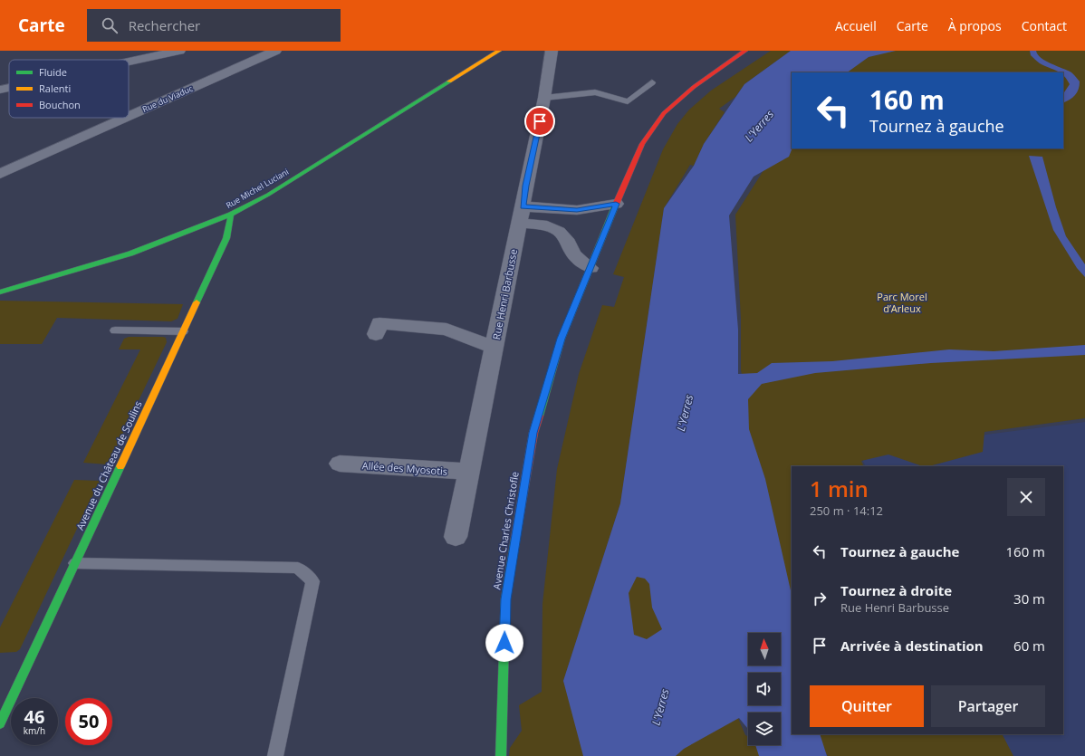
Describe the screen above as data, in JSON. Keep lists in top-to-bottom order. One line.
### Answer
{"streets":{"street":["Rue du Viaduc","Rue Michel Luciani","Rue Henri Barbusse","Avenue du Château de Soulins","Allée des Myosotis","Avenue Charles Christofle"]},"crossings":[["Rue Michel Luciani","Avenue du Château de Soulins"],["Rue Henri Barbusse","Allée des Myosotis"]],"water":["L'Yerres"],"parks":["Parc Morel d’Arleux"],"legend":["Fluide","Ralenti","Bouchon"],"north":"top","page":{"header":"Carte","search":"Rechercher","nav":["Accueil","Carte","À propos","Contact"],"turn":["160 m","Tournez à gauche"],"heading":["1 min","250 m · 14:12"],"list":[{"name":"Tournez à gauche","value":"160 m"},{"name":"Tournez à droite","note":"Rue Henri Barbusse","value":"30 m"},{"name":"Arrivée à destination","value":"60 m"}],"buttons":["Quitter","Partager"],"speed":"46 km/h","limit":"50"}}
